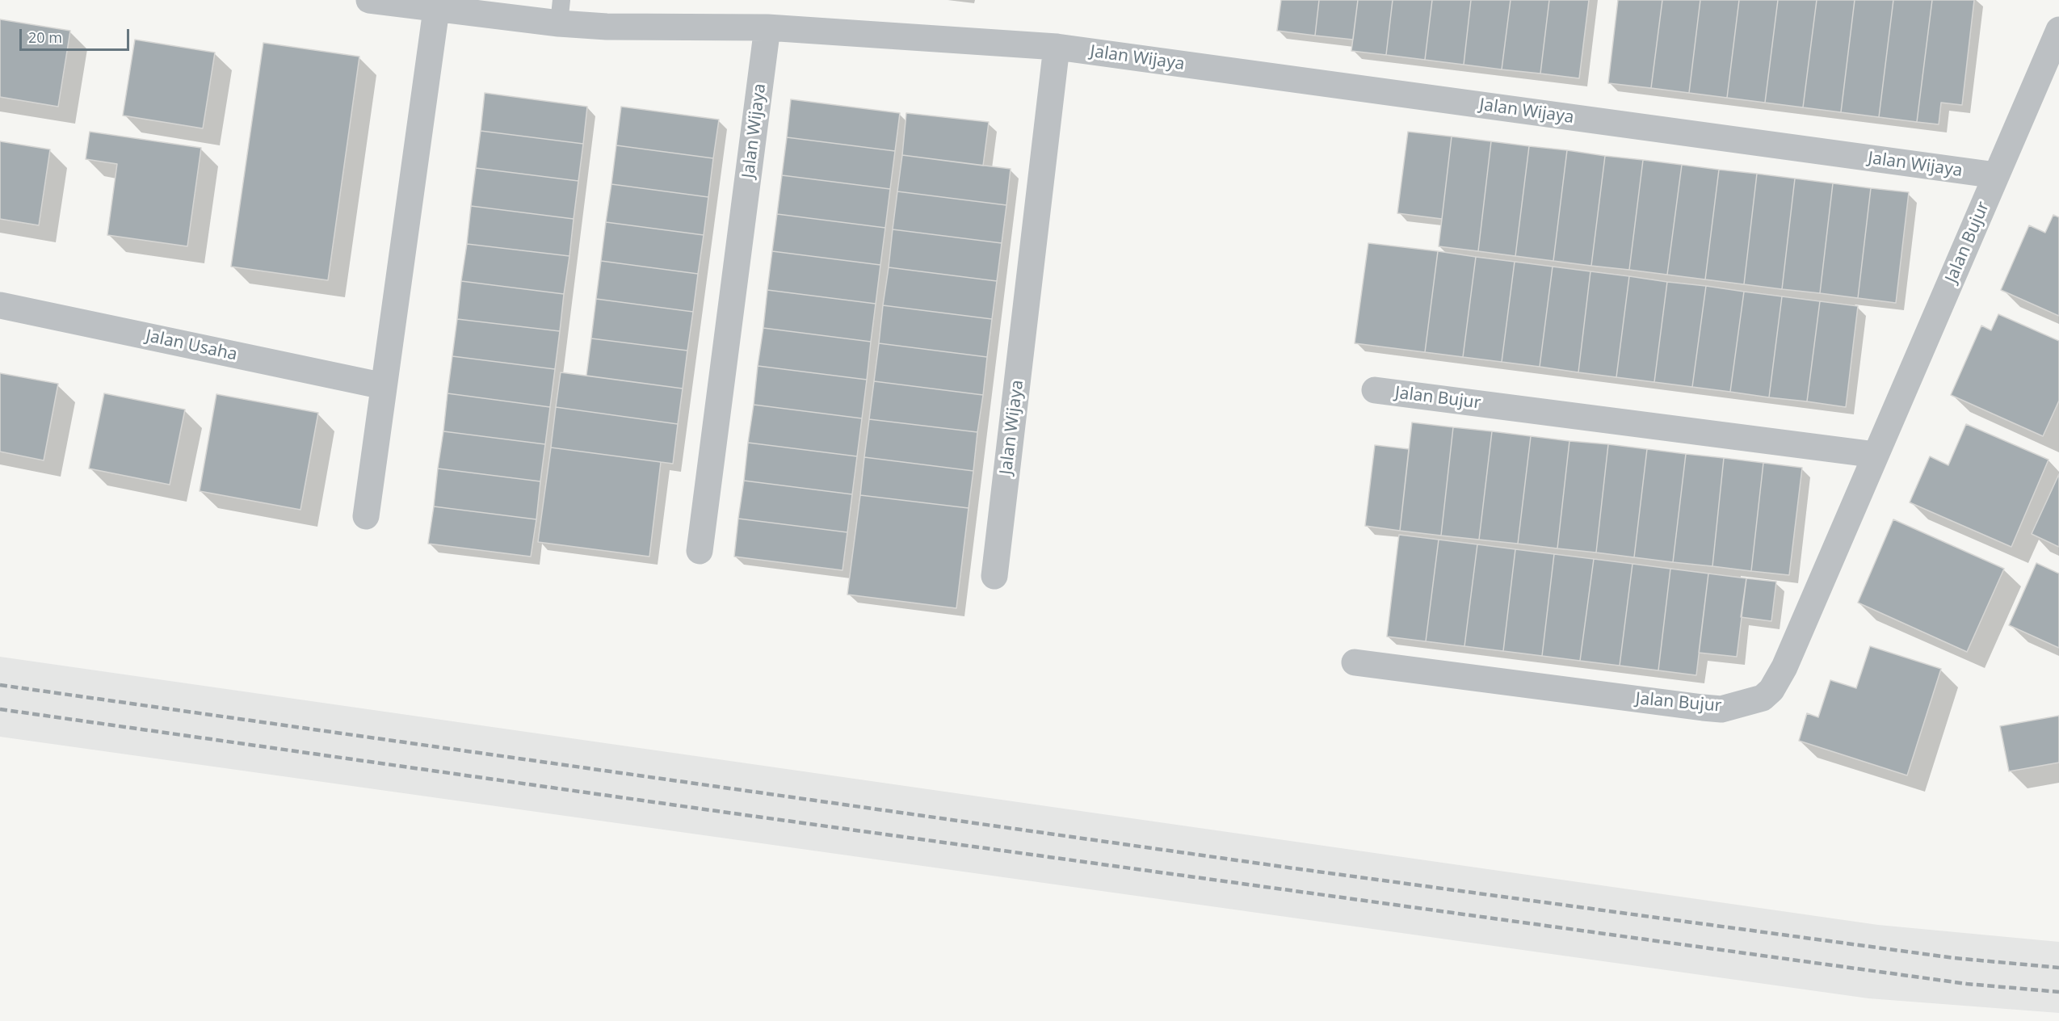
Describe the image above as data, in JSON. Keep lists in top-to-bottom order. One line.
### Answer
{"streets":{"street":["Jalan Wijaya","Jalan Bujur","Jalan Usaha"]},"crossings":[["Jalan Wijaya","Jalan Bujur"]],"scale_bar":"20 m"}
